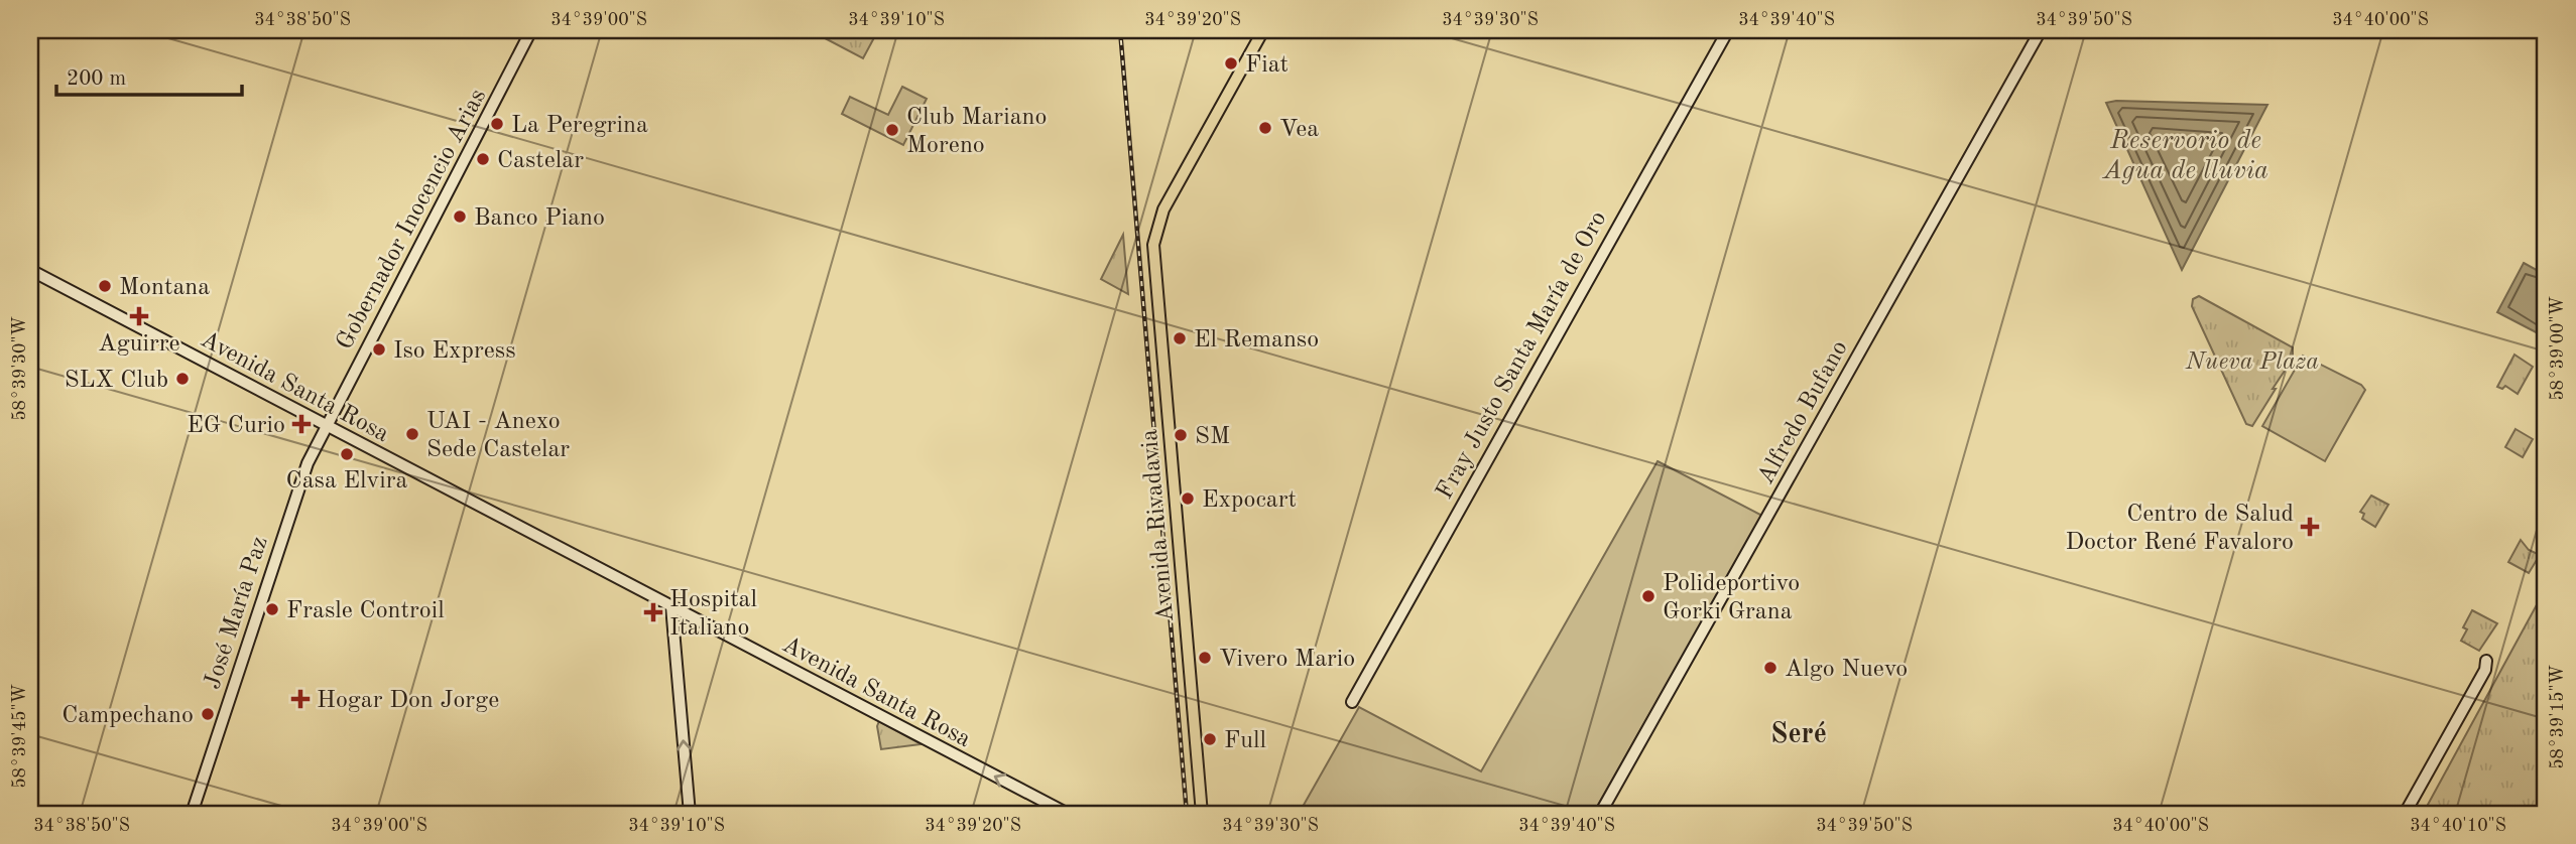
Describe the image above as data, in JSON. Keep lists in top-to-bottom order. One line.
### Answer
{"streets":{"main road":["Avenida Rivadavia"],"street":["Gobernador Inocencio Arias","Fray Justo Santa María de Oro","Avenida Santa Rosa","Alfredo Bufano","José María Paz"]},"crossings":[["Gobernador Inocencio Arias","Avenida Santa Rosa"],["Gobernador Inocencio Arias","José María Paz"],["Avenida Santa Rosa","José María Paz"]],"one_way":["Avenida Santa Rosa"],"districts":["Seré"],"water":["Reservorio de Agua de lluvia"],"parks":["Nueva Plaza"],"places":{"other":["Fiat","La Peregrina","Vea","Club Mariano Moreno","Castelar","Banco Piano","Montana","El Remanso","Iso Express","SLX Club","UAI - Anexo Sede Castelar","SM","Casa Elvira","Expocart","Polideportivo Gorki Grana","Frasle Controil","Vivero Mario","Algo Nuevo","Campechano","Full"],"health":["Aguirre","EG Curio","Centro de Salud Doctor René Favaloro","Hospital Italiano","Hogar Don Jorge"]},"scale_bar":"200 m","coordinates":["34°38'50\"S","34°39'00\"S","34°39'10\"S","34°39'20\"S","34°39'30\"S","34°39'40\"S","34°39'50\"S","34°40'00\"S","58°39'00\"W","58°39'30\"W","58°39'15\"W","58°39'45\"W","34°40'10\"S"]}
